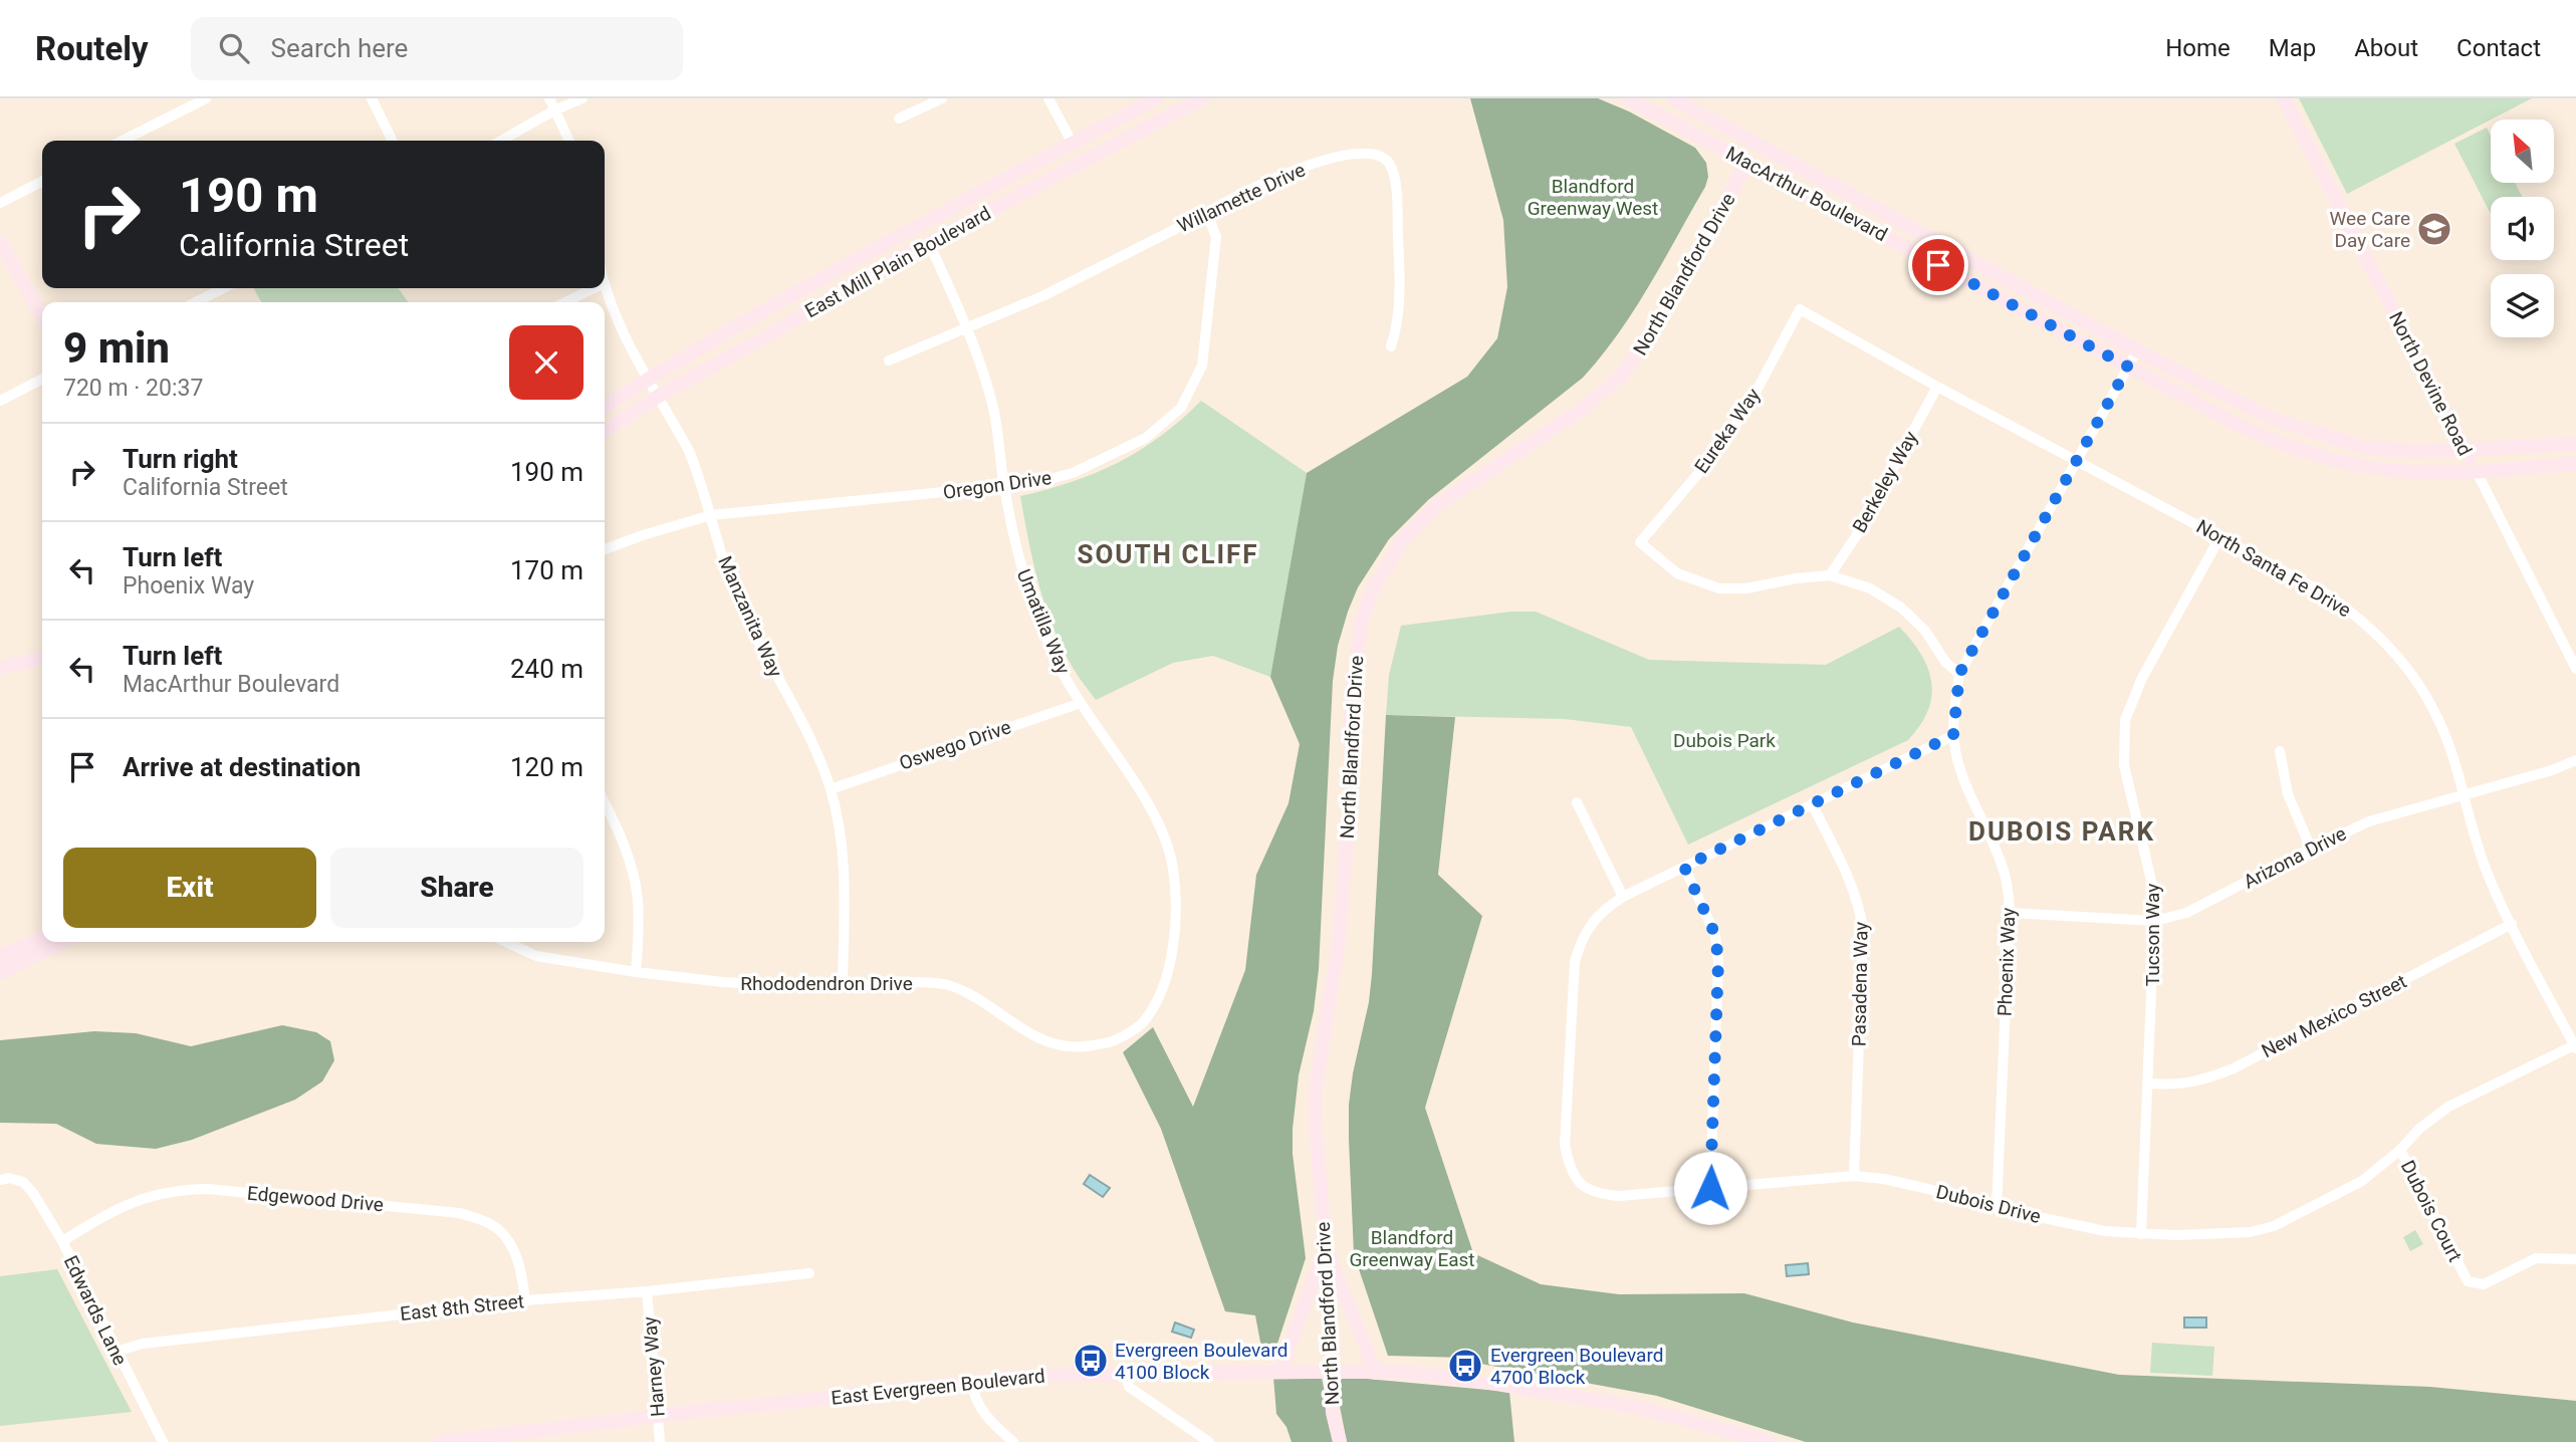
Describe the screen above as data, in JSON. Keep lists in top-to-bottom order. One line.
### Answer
{"streets":{"street":["MacArthur Boulevard","Willamette Drive","East Mill Plain Boulevard","North Blandford Drive","North Devine Road","Eureka Way","Berkeley Way","Oregon Drive","North Santa Fe Drive","Manzanita Way","Umatilla Way","Oswego Drive","Arizona Drive","Tucson Way","Phoenix Way","Rhododendron Drive","Pasadena Way","New Mexico Street","Edgewood Drive","Dubois Drive","Dubois Court","East 8th Street","Edwards Lane","Harney Way","East Evergreen Boulevard"]},"crossings":[["MacArthur Boulevard","North Blandford Drive"],["MacArthur Boulevard","North Devine Road"],["MacArthur Boulevard","Phoenix Way"],["Willamette Drive","Oregon Drive"],["Willamette Drive","Umatilla Way"],["East Mill Plain Boulevard","Manzanita Way"],["East Mill Plain Boulevard","Umatilla Way"],["Eureka Way","Berkeley Way"],["Eureka Way","North Santa Fe Drive"],["Berkeley Way","North Santa Fe Drive"],["Oregon Drive","Manzanita Way"],["Oregon Drive","Umatilla Way"],["North Santa Fe Drive","Arizona Drive"],["North Santa Fe Drive","Tucson Way"],["North Santa Fe Drive","Phoenix Way"],["North Santa Fe Drive","New Mexico Street"],["North Santa Fe Drive","Dubois Drive"],["Manzanita Way","Oswego Drive"],["Manzanita Way","Rhododendron Drive"],["Umatilla Way","Oswego Drive"],["Umatilla Way","Rhododendron Drive"],["Arizona Drive","Tucson Way"],["Arizona Drive","Phoenix Way"],["Tucson Way","New Mexico Street"],["Tucson Way","Dubois Drive"],["Phoenix Way","Dubois Drive"],["Pasadena Way","Dubois Drive"],["Edgewood Drive","East 8th Street"],["Edgewood Drive","Edwards Lane"],["Dubois Drive","Dubois Court"],["East 8th Street","Edwards Lane"],["East 8th Street","Harney Way"],["Harney Way","East Evergreen Boulevard"]],"districts":["SOUTH CLIFF","DUBOIS PARK"],"parks":["Blandford Greenway West","Dubois Park","Blandford Greenway East"],"places":{"school or university":["Wee Care Day Care"],"bus stop":["Evergreen Boulevard 4100 Block","Evergreen Boulevard 4700 Block"]},"north":"top left","page":{"header":"Routely","search":"Search here","nav":["Home","Map","About","Contact"],"turn":["190 m","California Street"],"heading":["9 min","720 m · 20:37"],"list":[{"name":"Turn right","note":"California Street","value":"190 m"},{"name":"Turn left","note":"Phoenix Way","value":"170 m"},{"name":"Turn left","note":"MacArthur Boulevard","value":"240 m"},{"name":"Arrive at destination","value":"120 m"}],"buttons":["Exit","Share"]}}
